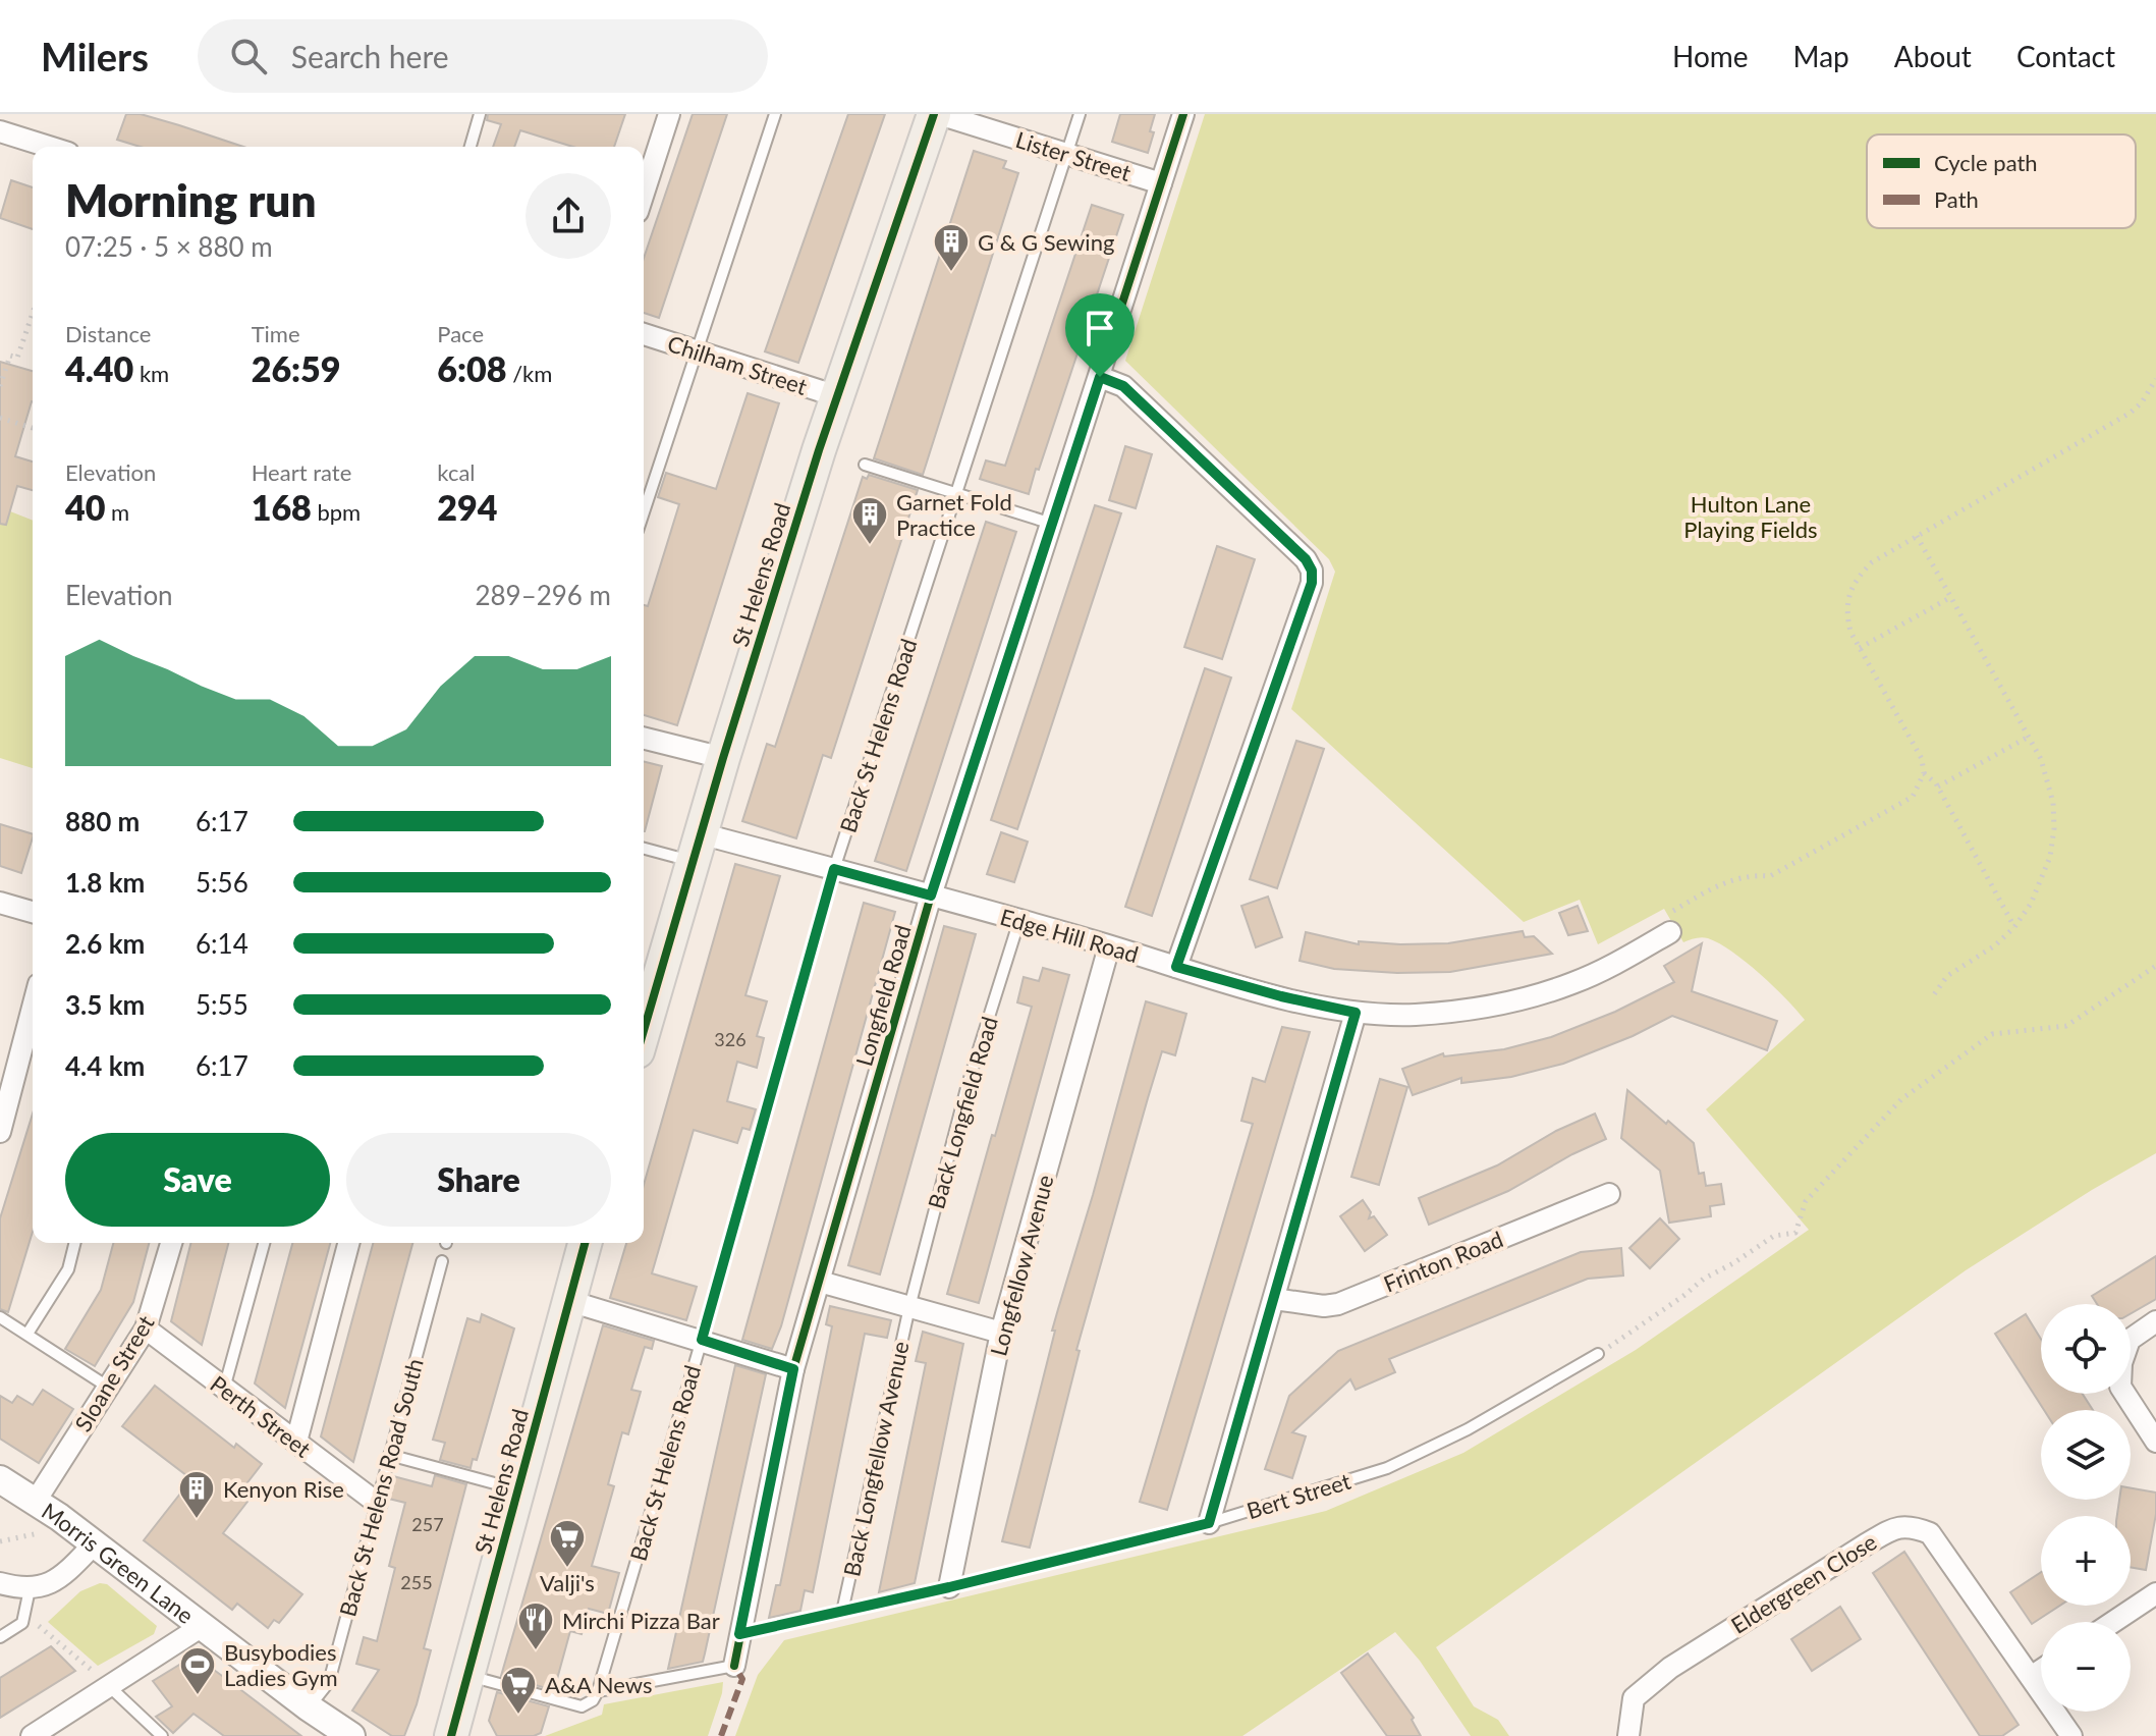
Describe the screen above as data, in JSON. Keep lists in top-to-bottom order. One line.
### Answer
{"streets":{"main road":["St Helens Road"],"street":["Lister Street","Chilham Street","Edge Hill Road","Longfield Road","Frinton Road","Longfellow Avenue","Sloane Street","Perth Street","Morris Green Lane","Eldergreen Close"],"lane":["Back St Helens Road","Back Longfield Road","Back Longfellow Avenue","Back St Helens Road South","Bert Street"]},"crossings":[["Lister Street","St Helens Road"],["Lister Street","Back St Helens Road"],["Lister Street","Longfield Road"],["Chilham Street","St Helens Road"],["St Helens Road","Edge Hill Road"],["Back St Helens Road","Edge Hill Road"],["Edge Hill Road","Longfield Road"],["Edge Hill Road","Back Longfield Road"],["Edge Hill Road","Longfellow Avenue"],["Longfield Road","Bert Street"],["Back Longfield Road","Back Longfellow Avenue"],["Longfellow Avenue","Bert Street"],["Sloane Street","Perth Street"],["Sloane Street","Morris Green Lane"],["Perth Street","Back St Helens Road South"],["Back Longfellow Avenue","Bert Street"],["Back St Helens Road South","Morris Green Lane"]],"parks":["Hulton Lane Playing Fields"],"places":{"building":["G & G Sewing","Garnet Fold Practice","Kenyon Rise"],"supermarket":["Valji's","A&A News"],"restaurant":["Mirchi Pizza Bar"],"sports":["Busybodies Ladies Gym"]},"house_numbers":["326","257","255"],"legend":["Cycle path","Path"],"page":{"header":"Milers","search":"Search here","nav":["Home","Map","About","Contact"],"heading":["Morning run","07:25 · 5 × 880 m"],"stats":[["Distance","4.40 km"],["Time","26:59"],["Pace","6:08 /km"],["Elevation","40 m"],["Heart rate","168 bpm"],["kcal","294"]],"chart":["Elevation","289–296 m"],"list":[{"name":"880 m","note":"6:17"},{"name":"1.8 km","note":"5:56"},{"name":"2.6 km","note":"6:14"},{"name":"3.5 km","note":"5:55"},{"name":"4.4 km","note":"6:17"}],"buttons":["Save","Share"],"map_buttons":["+","−"]}}
